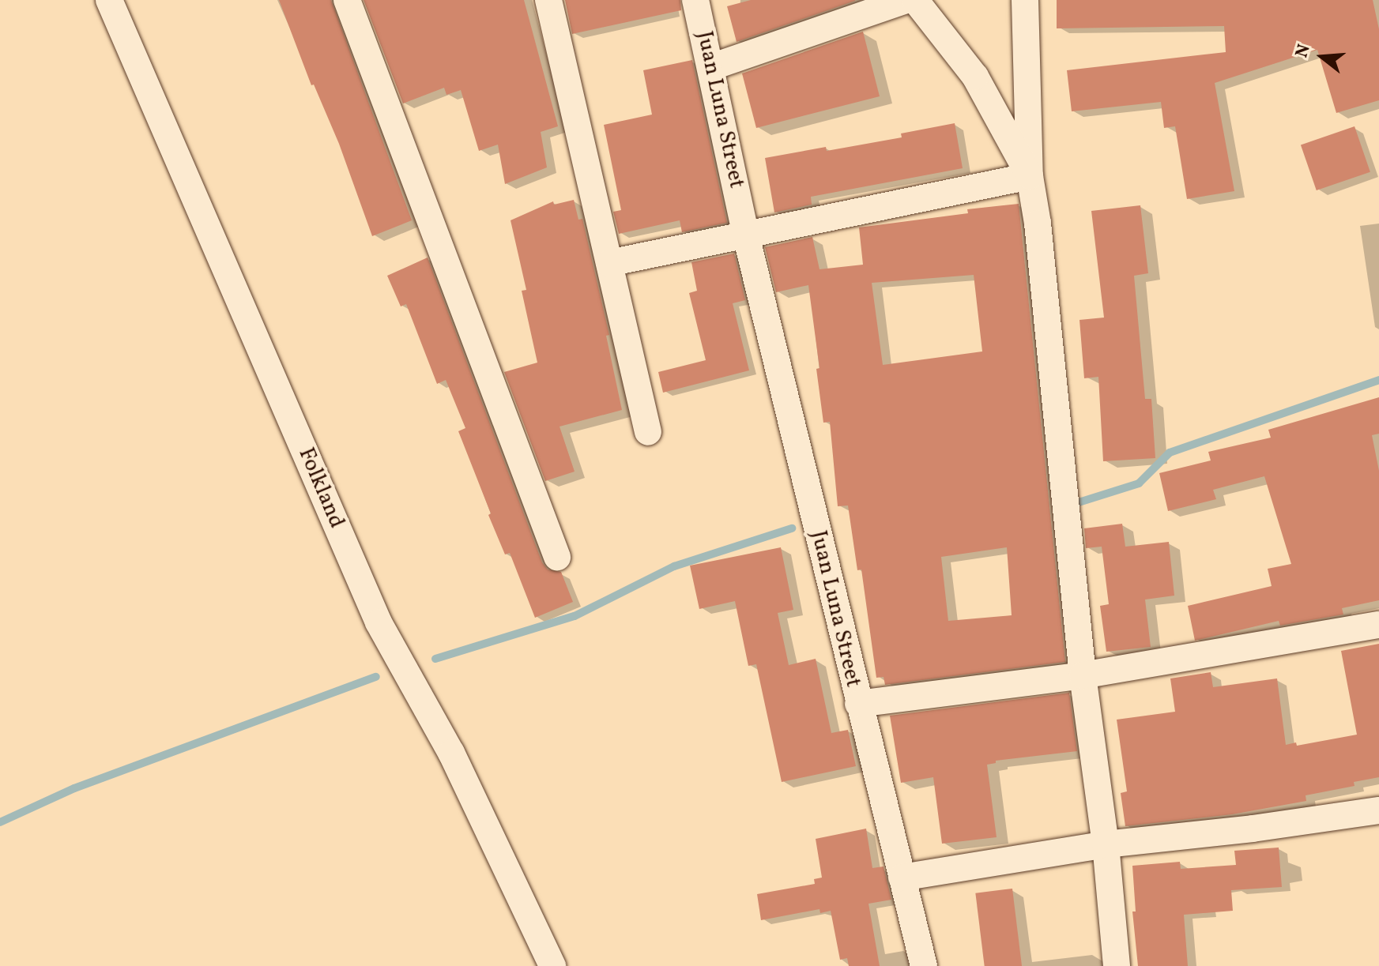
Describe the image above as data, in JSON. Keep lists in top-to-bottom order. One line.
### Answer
{"streets":{"street":["Juan Luna Street","Folkland"]},"north":"left"}
